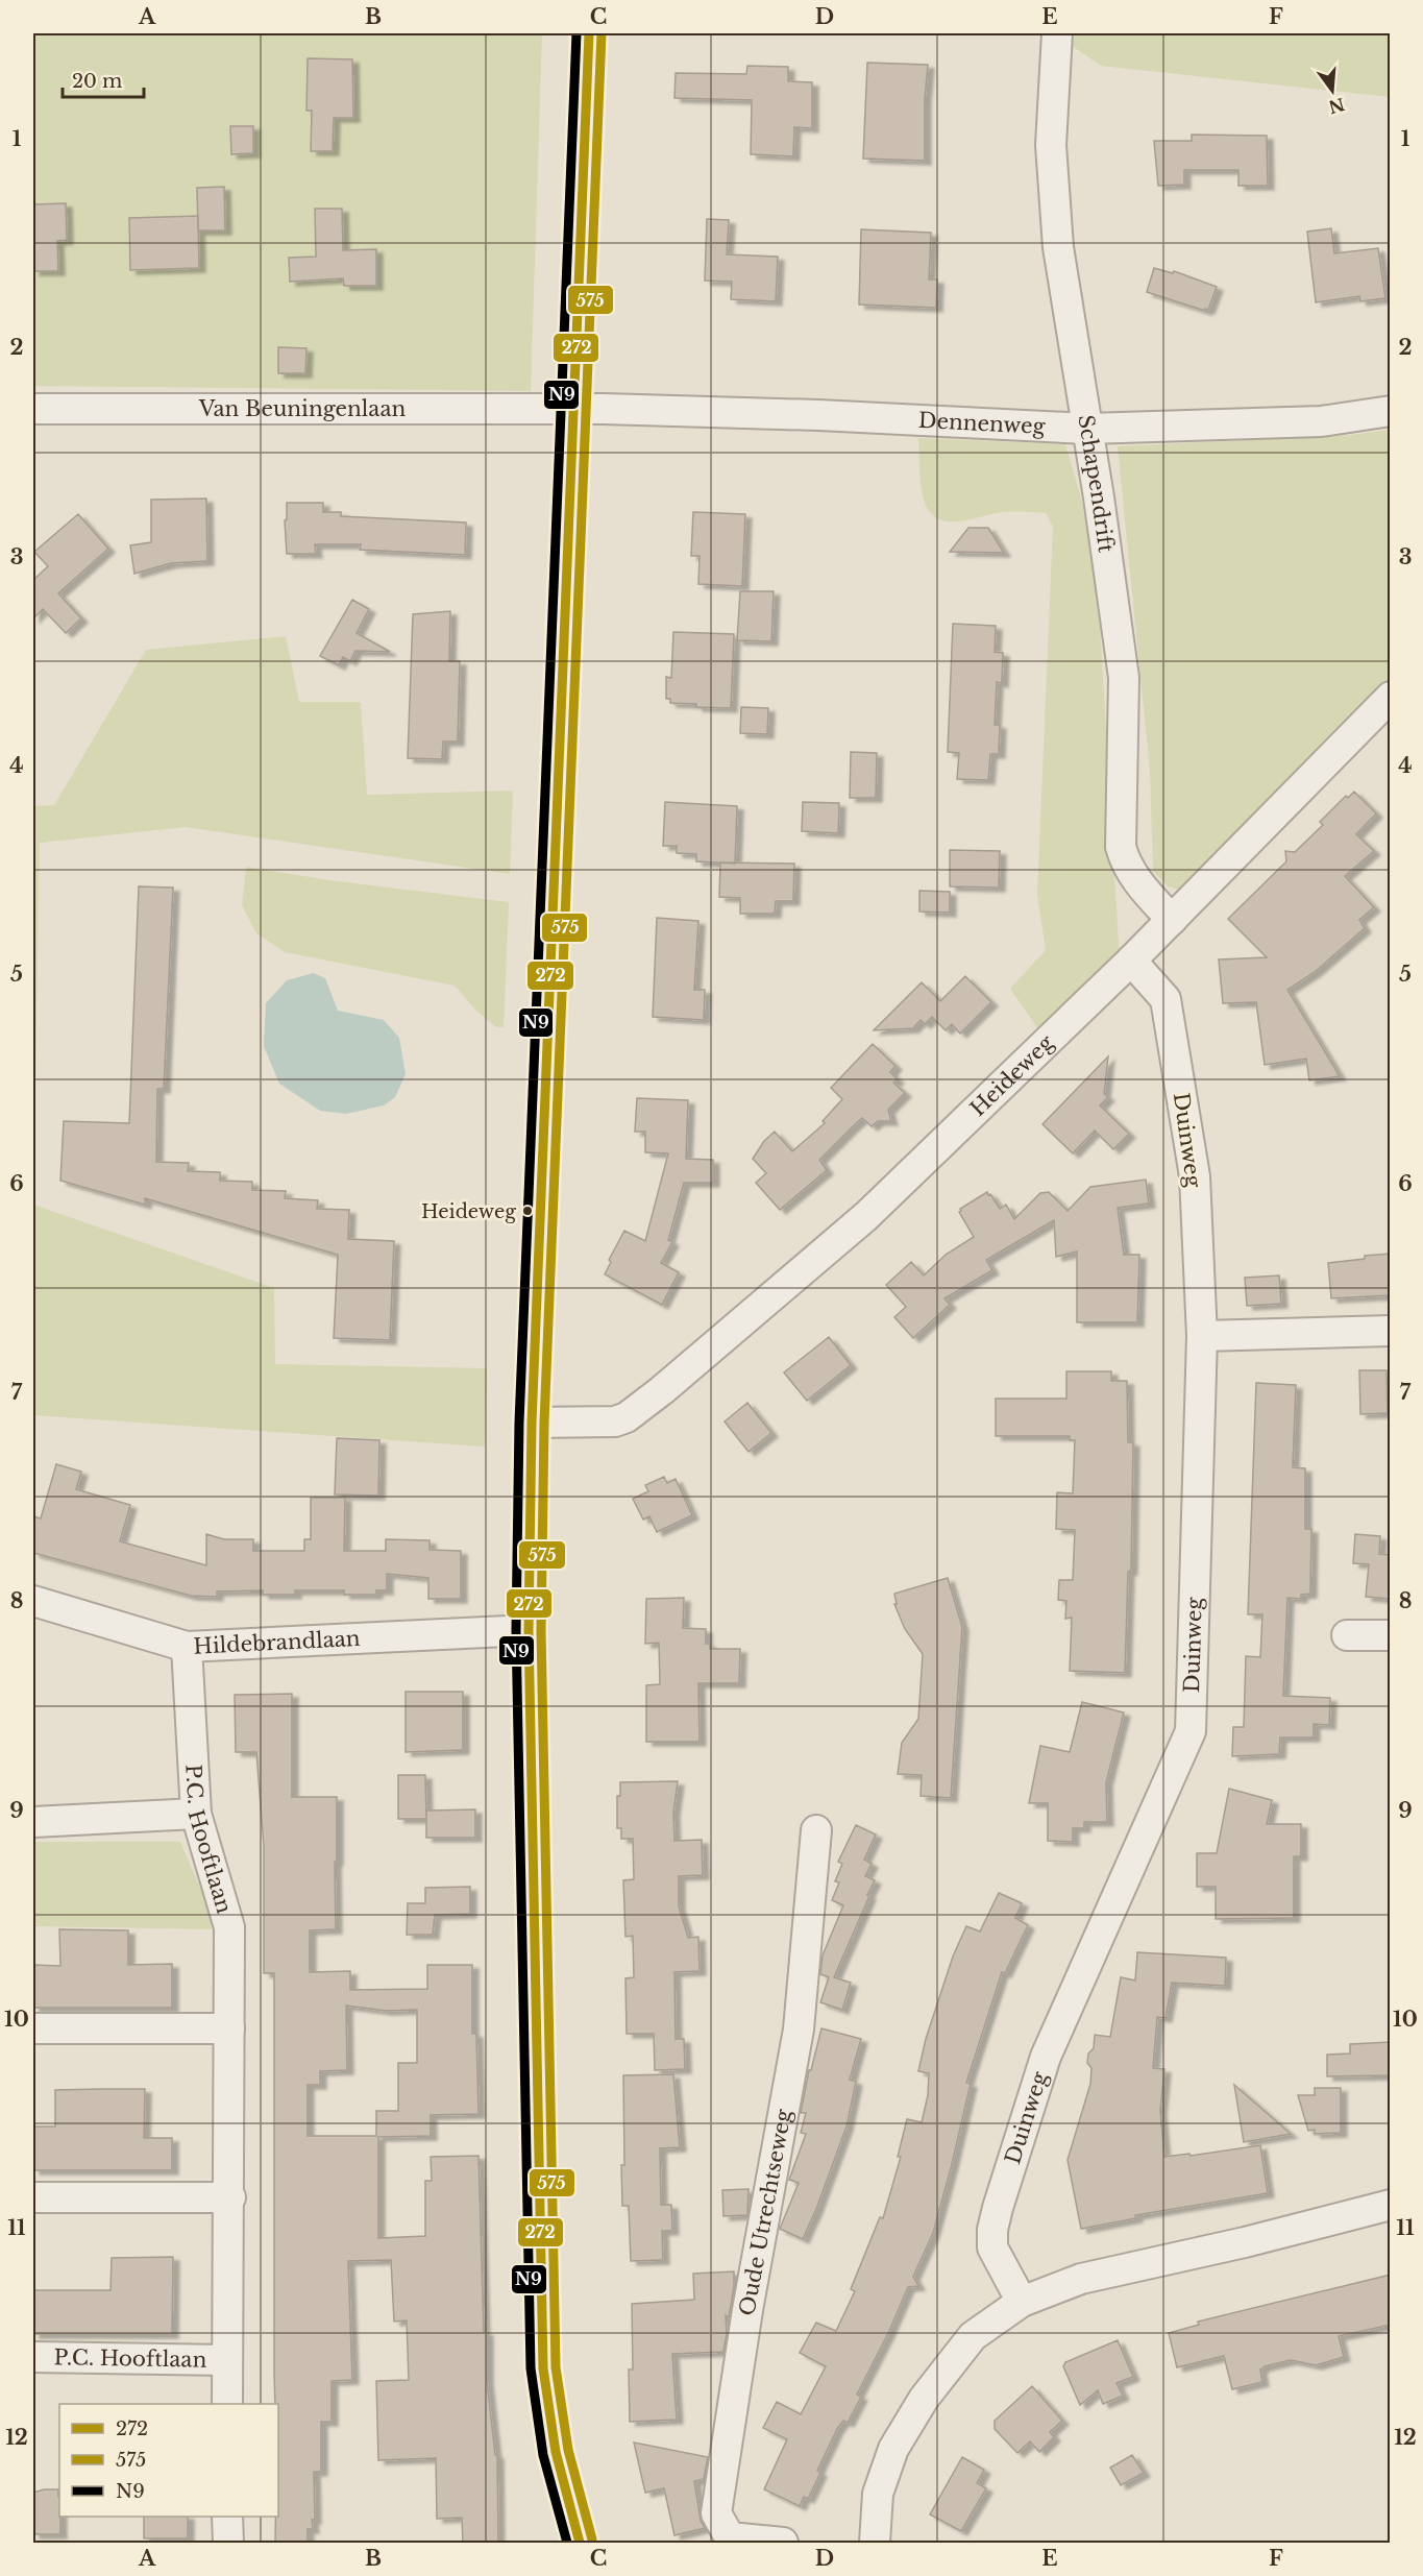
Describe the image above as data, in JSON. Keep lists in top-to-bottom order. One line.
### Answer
{"streets":{"street":["Van Beuningenlaan","Dennenweg","Schapendrift","Heideweg","Duinweg","Hildebrandlaan","P.C. Hooftlaan","Oude Utrechtseweg"]},"crossings":[["Van Beuningenlaan","Dennenweg"],["Dennenweg","Schapendrift"],["Schapendrift","Heideweg"],["Heideweg","Duinweg"],["Hildebrandlaan","P.C. Hooftlaan"]],"places":["Heideweg"],"lines":["transit line 272","transit line 575","transit line N9"],"legend":["272","575","N9"],"scale_bar":"20 m","north":"bottom","grid":{"columns":["A","B","C","D","E","F"],"rows":["1","2","3","4","5","6","7","8","9","10","11","12"]}}
